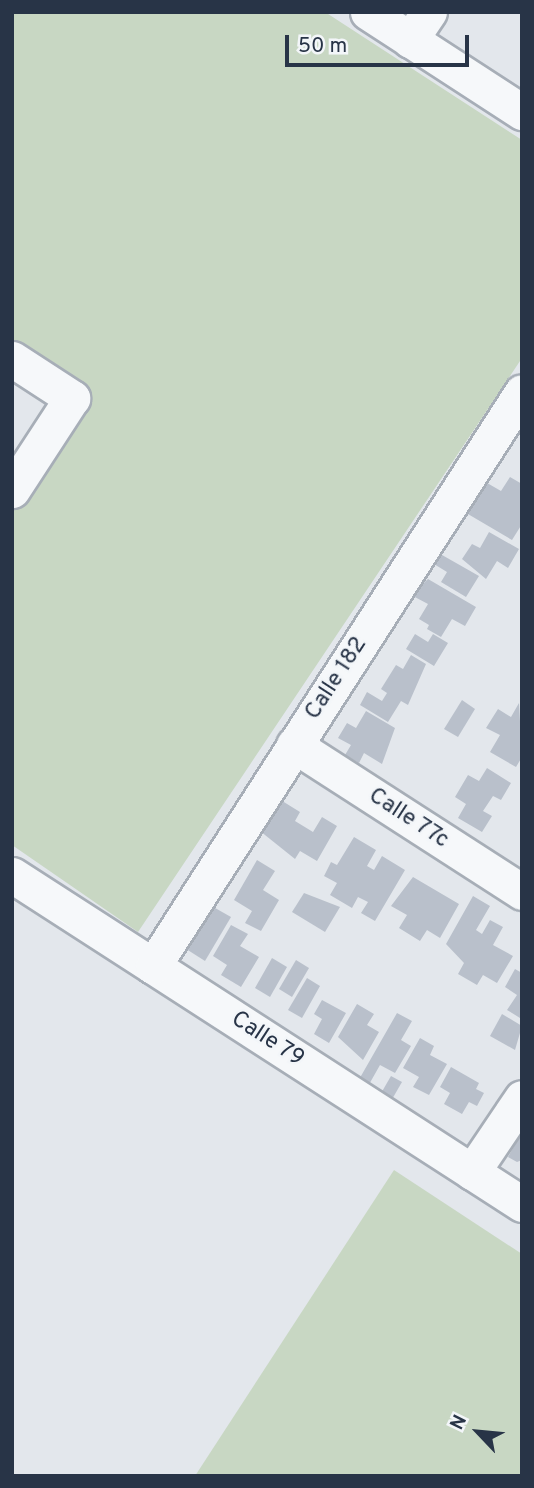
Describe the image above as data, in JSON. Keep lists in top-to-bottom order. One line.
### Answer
{"streets":{"street":["Calle 182","Calle 77c","Calle 79"]},"crossings":[["Calle 182","Calle 77c"],["Calle 182","Calle 79"]],"scale_bar":"50 m","north":"top left"}
